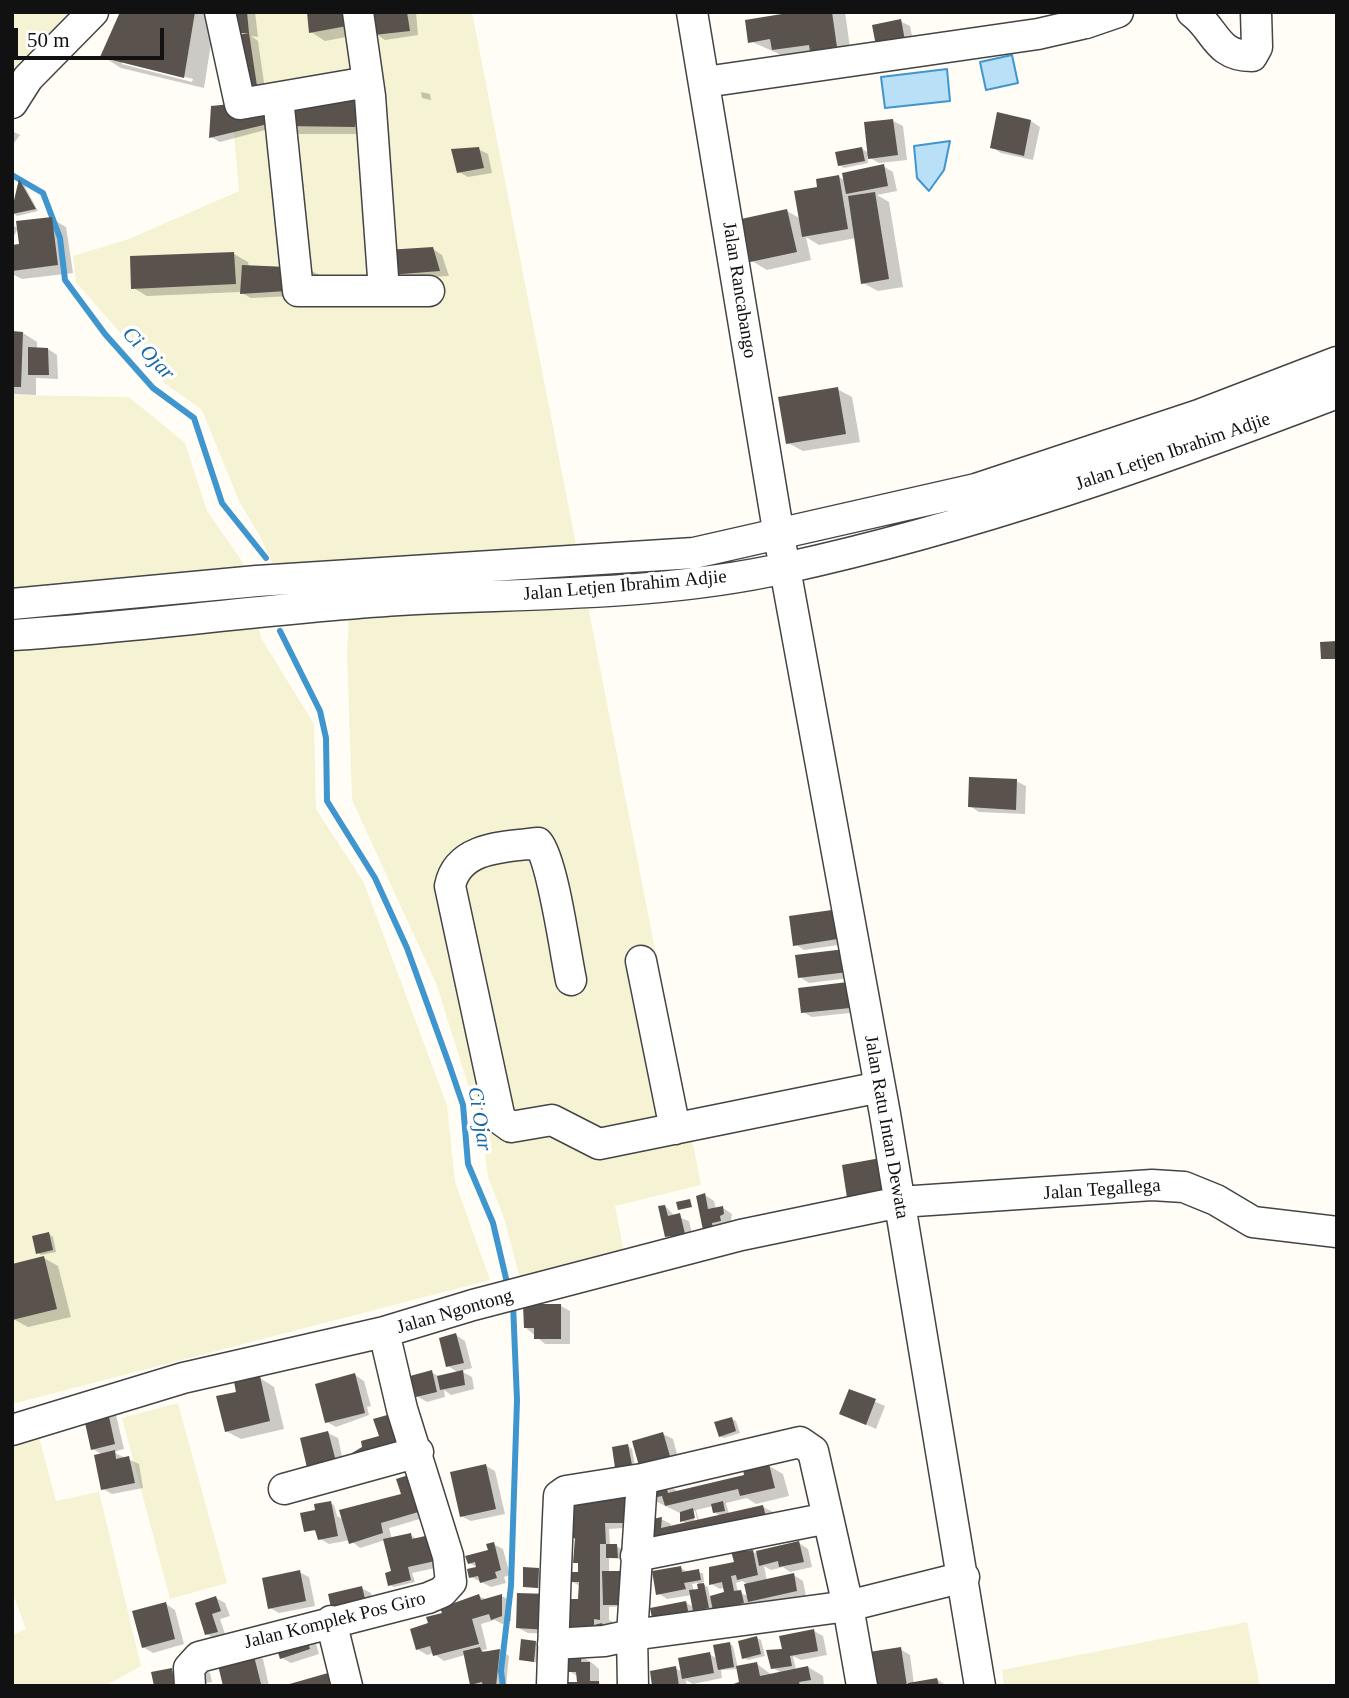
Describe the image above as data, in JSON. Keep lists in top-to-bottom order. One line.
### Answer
{"streets":{"street":["Jalan Rancabango","Jalan Letjen Ibrahim Adjie","Jalan Ratu Intan Dewata","Jalan Tegallega","Jalan Ngontong","Jalan Komplek Pos Giro"]},"crossings":[["Jalan Rancabango","Jalan Letjen Ibrahim Adjie"],["Jalan Rancabango","Jalan Ratu Intan Dewata"],["Jalan Letjen Ibrahim Adjie","Jalan Ratu Intan Dewata"],["Jalan Ratu Intan Dewata","Jalan Tegallega"],["Jalan Ratu Intan Dewata","Jalan Ngontong"],["Jalan Tegallega","Jalan Ngontong"],["Jalan Ngontong","Jalan Komplek Pos Giro"]],"water":["Ci Ojar"],"scale_bar":"50 m"}
